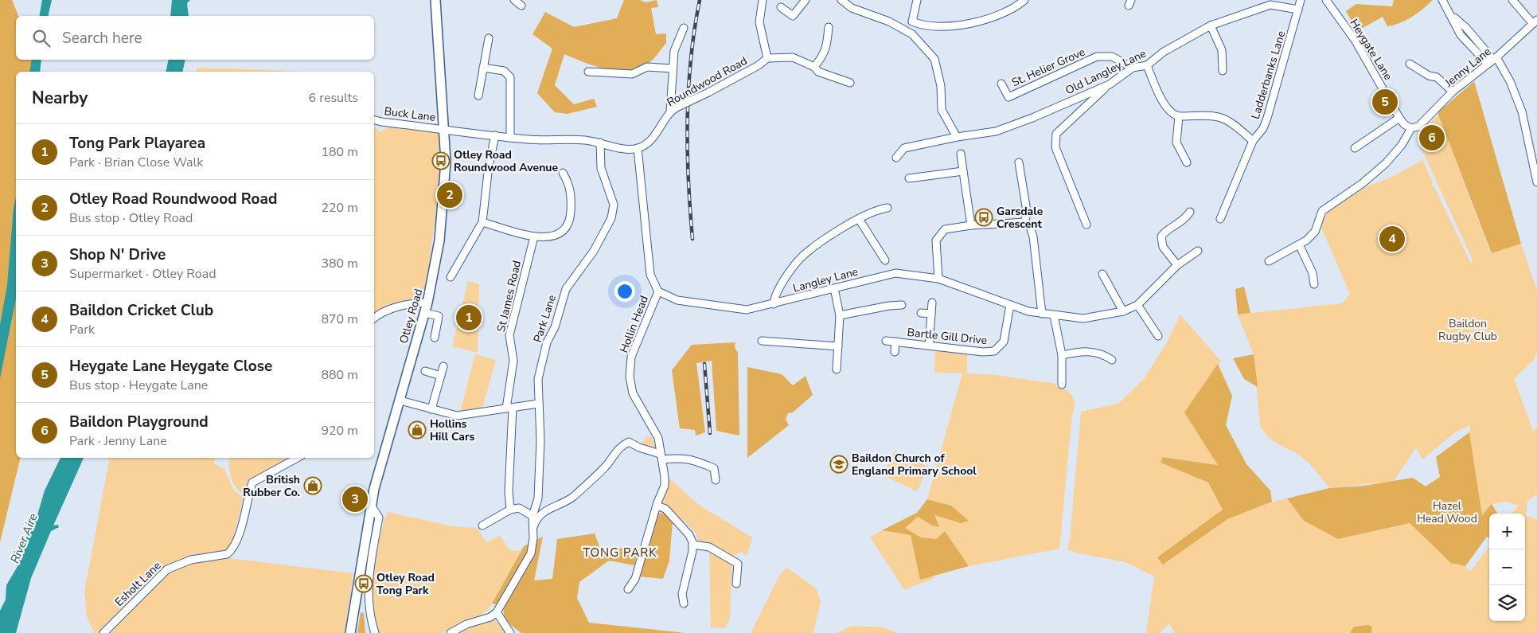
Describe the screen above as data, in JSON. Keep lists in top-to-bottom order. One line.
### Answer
{"streets":{"main road":["Otley Road"],"street":["Heygate Lane","St. Helier Grove","Jenny Lane","Old Langley Lane","Ladderbanks Lane","Roundwood Road","Buck Lane","Langley Lane","St James Road","Park Lane","Hollin Head","Bartle Gill Drive","Esholt Lane"]},"crossings":[["Heygate Lane","Jenny Lane"],["St. Helier Grove","Old Langley Lane"],["Old Langley Lane","Ladderbanks Lane"],["Buck Lane","Otley Road"],["Langley Lane","Hollin Head"],["Langley Lane","Bartle Gill Drive"]],"districts":["TONG PARK"],"water":["River Aire"],"parks":["Baildon Rugby Club","Hazel Head Wood"],"places":{"bus stop":["Otley Road Roundwood Avenue","Garsdale Crescent","Otley Road Tong Park"],"shop":["Hollins Hill Cars","British Rubber Co."],"school or university":["Baildon Church of England Primary School"]},"page":{"search":"Search here","heading":["Nearby","6 results"],"pins":["5","6","2","4","1","3"],"list":[{"mark":"1","name":"Tong Park Playarea","note":"Park · Brian Close Walk","value":"180 m"},{"mark":"2","name":"Otley Road Roundwood Road","note":"Bus stop · Otley Road","value":"220 m"},{"mark":"3","name":"Shop N' Drive","note":"Supermarket · Otley Road","value":"380 m"},{"mark":"4","name":"Baildon Cricket Club","note":"Park","value":"870 m"},{"mark":"5","name":"Heygate Lane Heygate Close","note":"Bus stop · Heygate Lane","value":"880 m"},{"mark":"6","name":"Baildon Playground","note":"Park · Jenny Lane","value":"920 m"}],"map_buttons":["+","−"]}}
